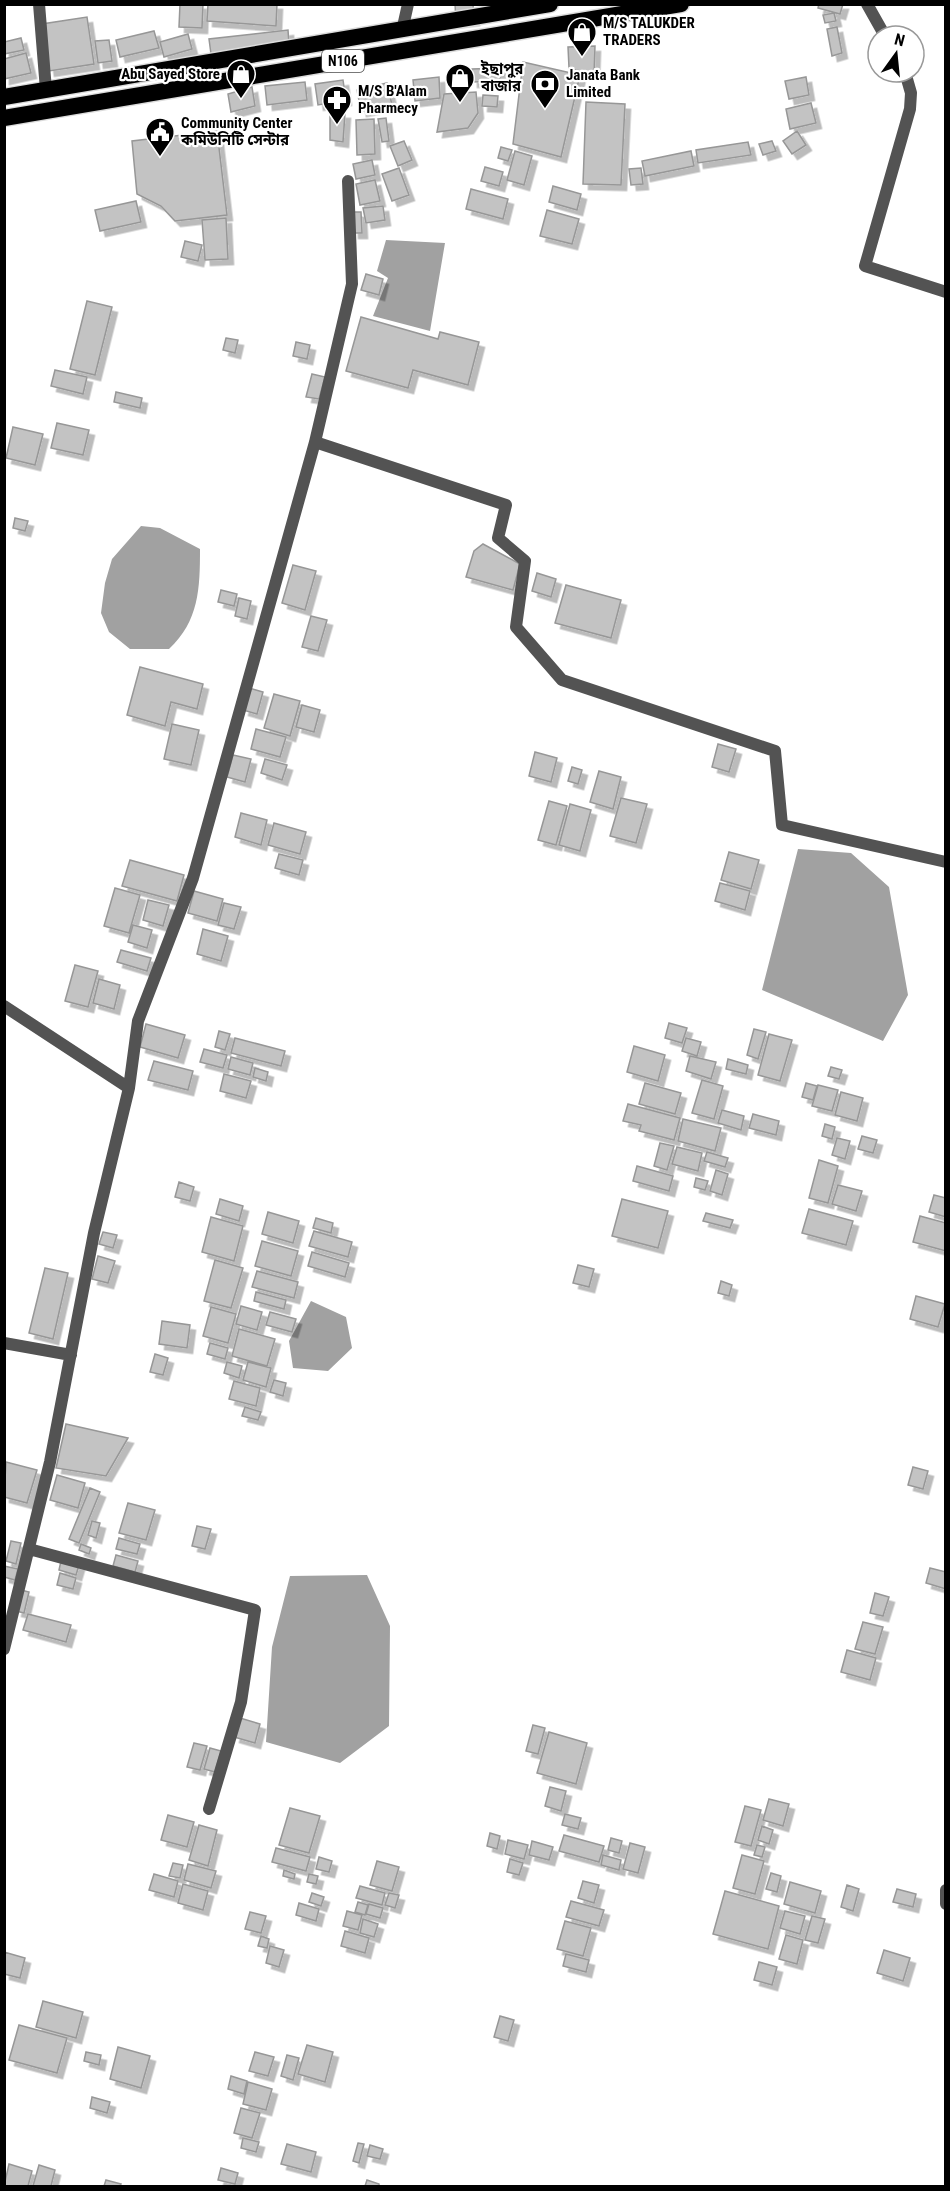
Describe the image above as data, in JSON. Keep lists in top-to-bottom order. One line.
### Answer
{"streets":{"highway":["N106"]},"places":{"shop":["M/S TALUKDER TRADERS","Abu Sayed Store","ইছাপুর বাজার"],"bank":["Janata Bank Limited"],"pharmacy":["M/S B'Alam Pharmecy"],"public building":["Community Center কমিউনিটি সেন্টার"]},"north":"top"}
